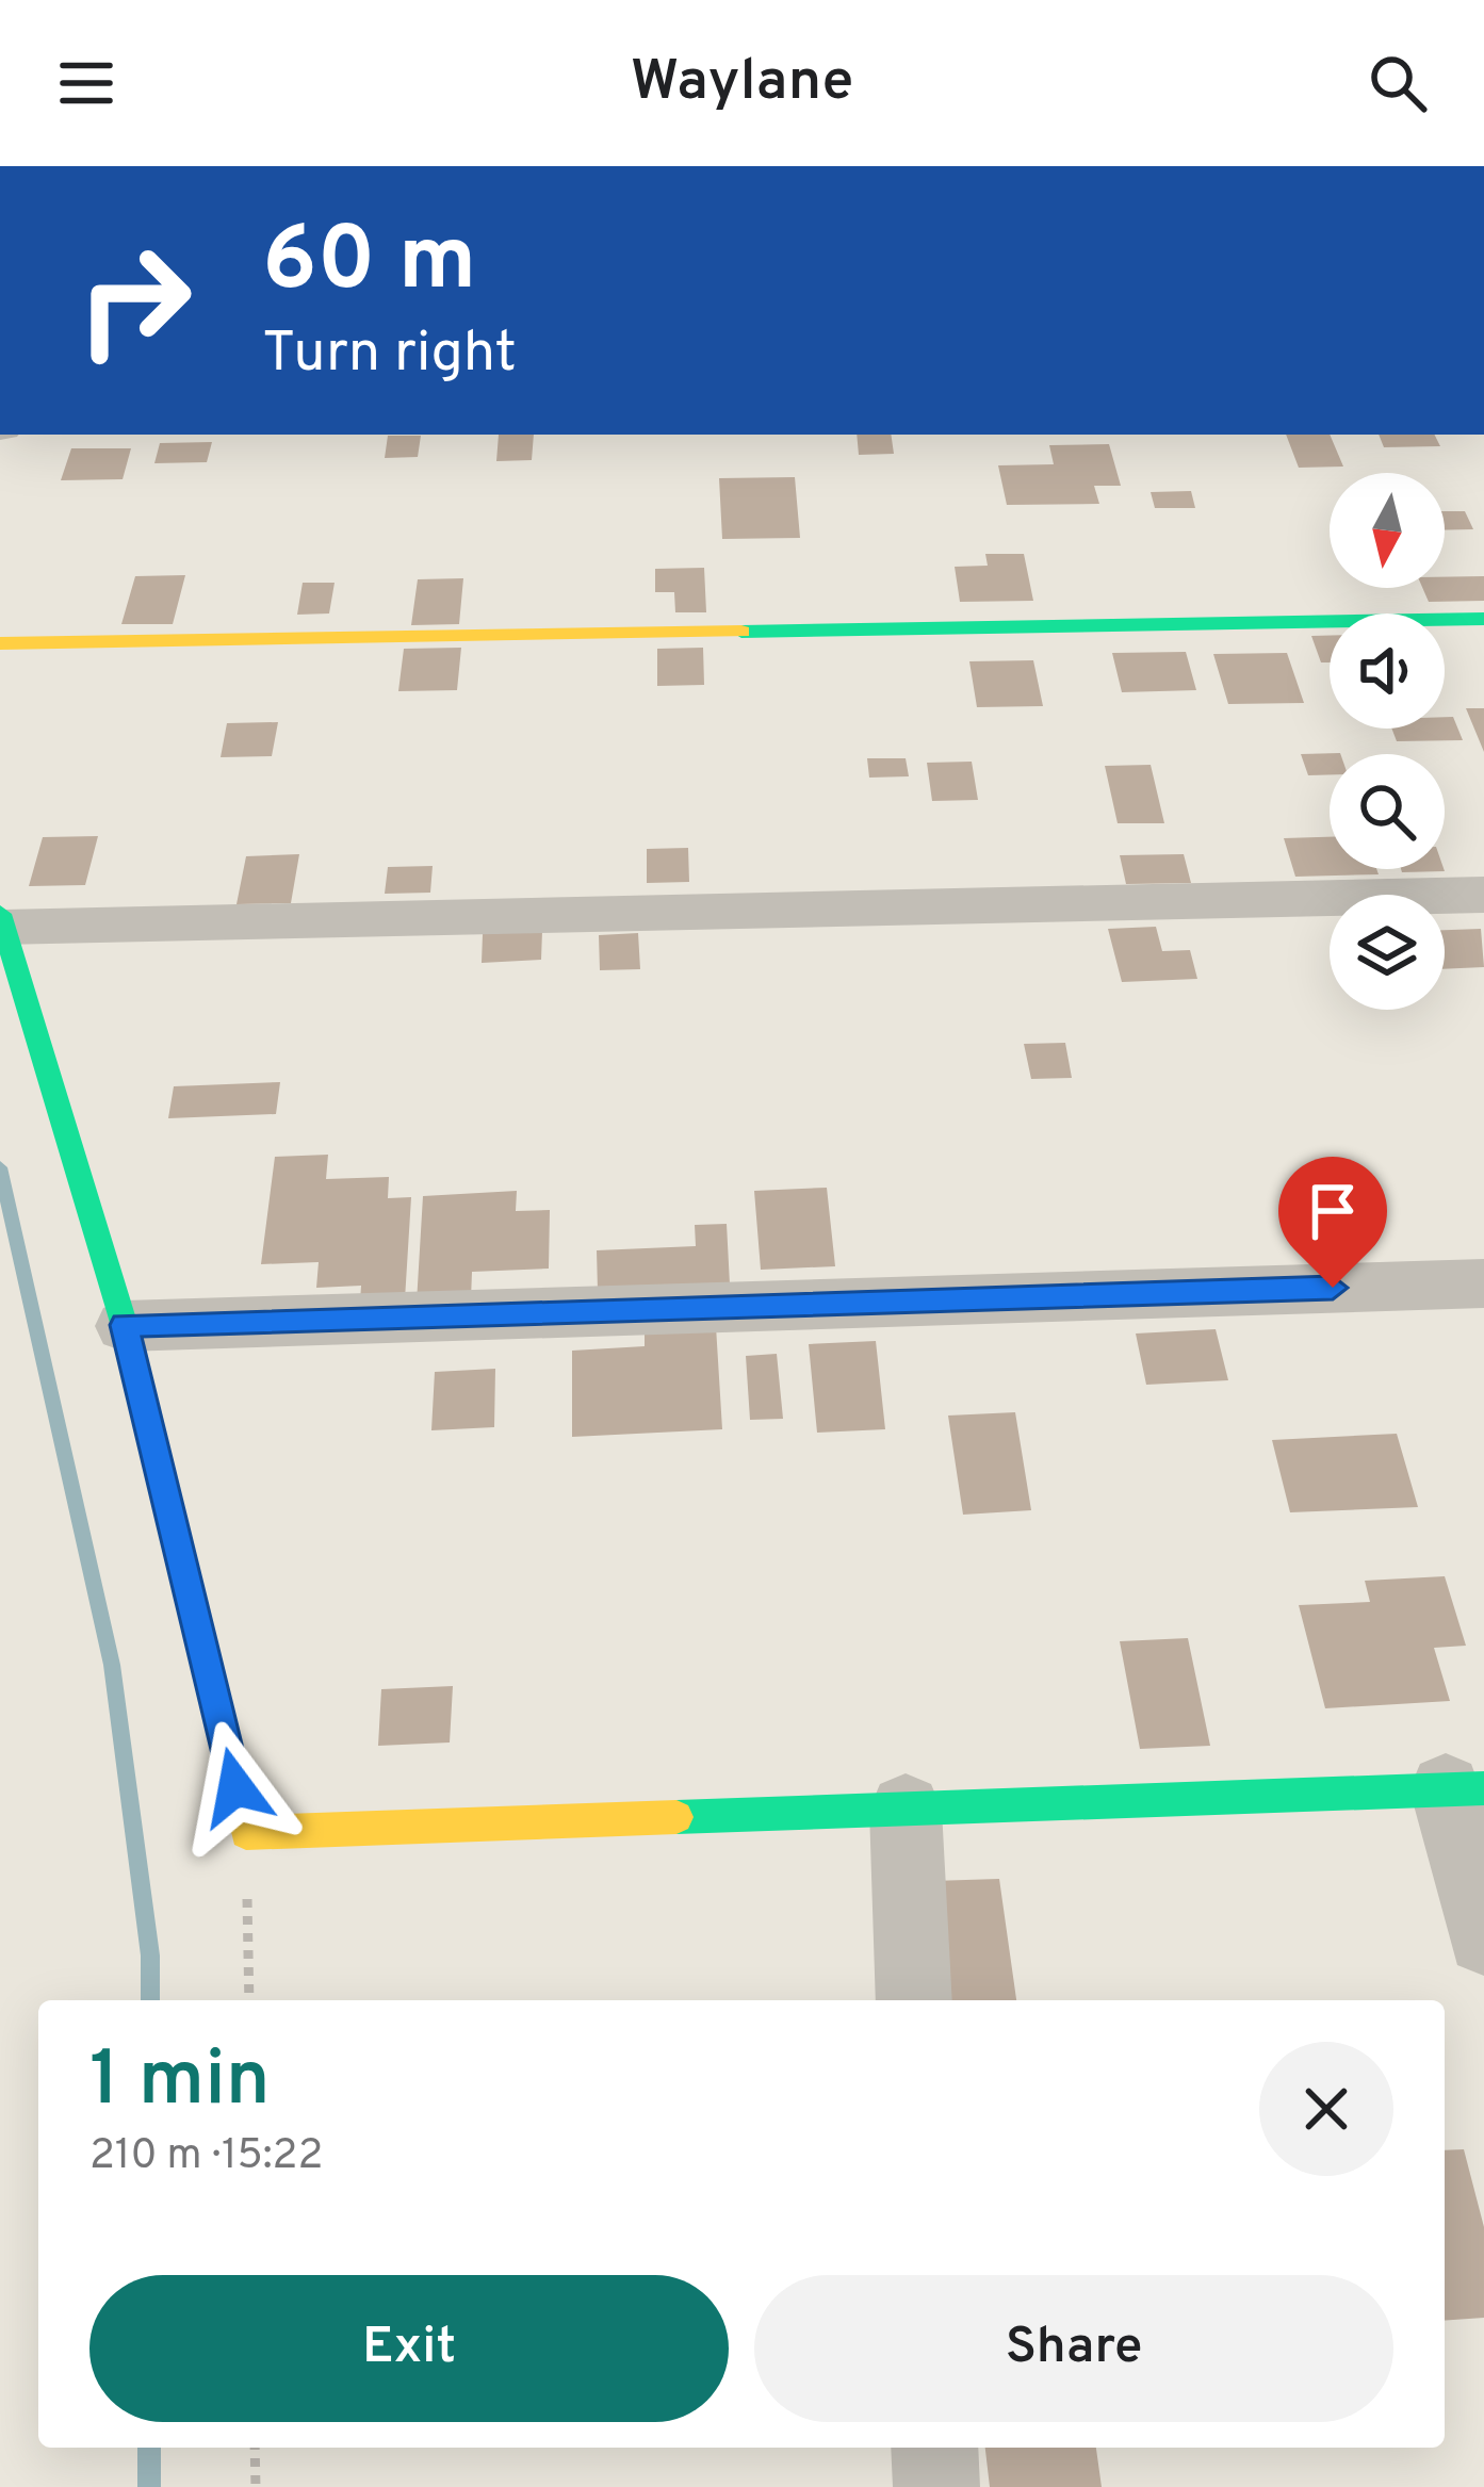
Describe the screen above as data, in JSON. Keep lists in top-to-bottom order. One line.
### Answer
{"north":"bottom","page":{"header":"Waylane","turn":["60 m","Turn right"],"heading":["1 min","210 m · 15:22"],"buttons":["Exit","Share"]}}
